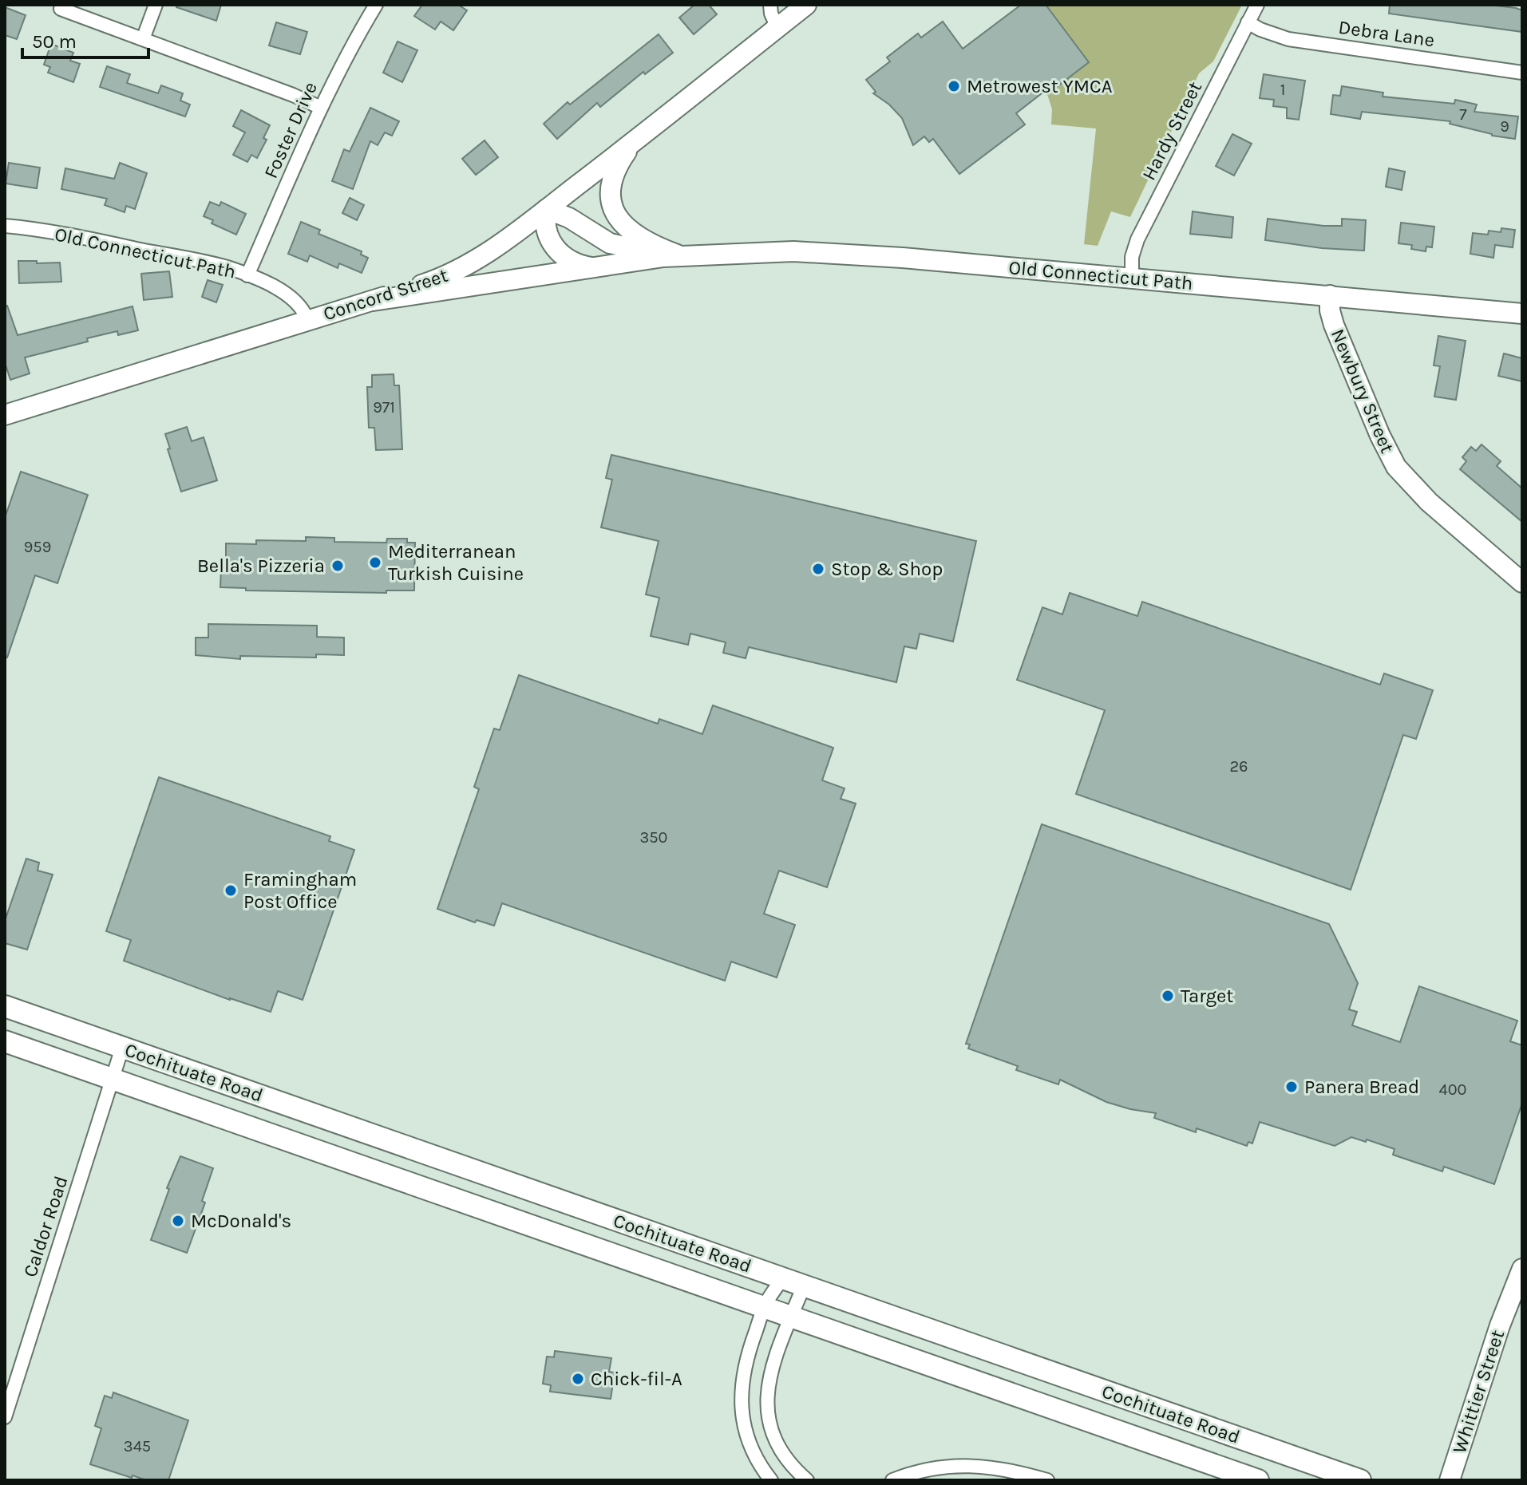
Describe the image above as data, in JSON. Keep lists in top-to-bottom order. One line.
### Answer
{"streets":{"main road":["Old Connecticut Path","Concord Street","Newbury Street","Cochituate Road","Whittier Street"],"street":["Debra Lane","Foster Drive","Hardy Street","Caldor Road"]},"crossings":[["Debra Lane","Hardy Street"],["Foster Drive","Old Connecticut Path"],["Hardy Street","Old Connecticut Path"],["Old Connecticut Path","Concord Street"],["Old Connecticut Path","Newbury Street"],["Cochituate Road","Caldor Road"]],"places":["Metrowest YMCA","Mediterranean Turkish Cuisine","Bella's Pizzeria","Stop & Shop","Framingham Post Office","Target","Panera Bread","McDonald's","Chick-fil-A"],"house_numbers":["1","7","9","971","959","26","350","400","345"],"scale_bar":"50 m"}
